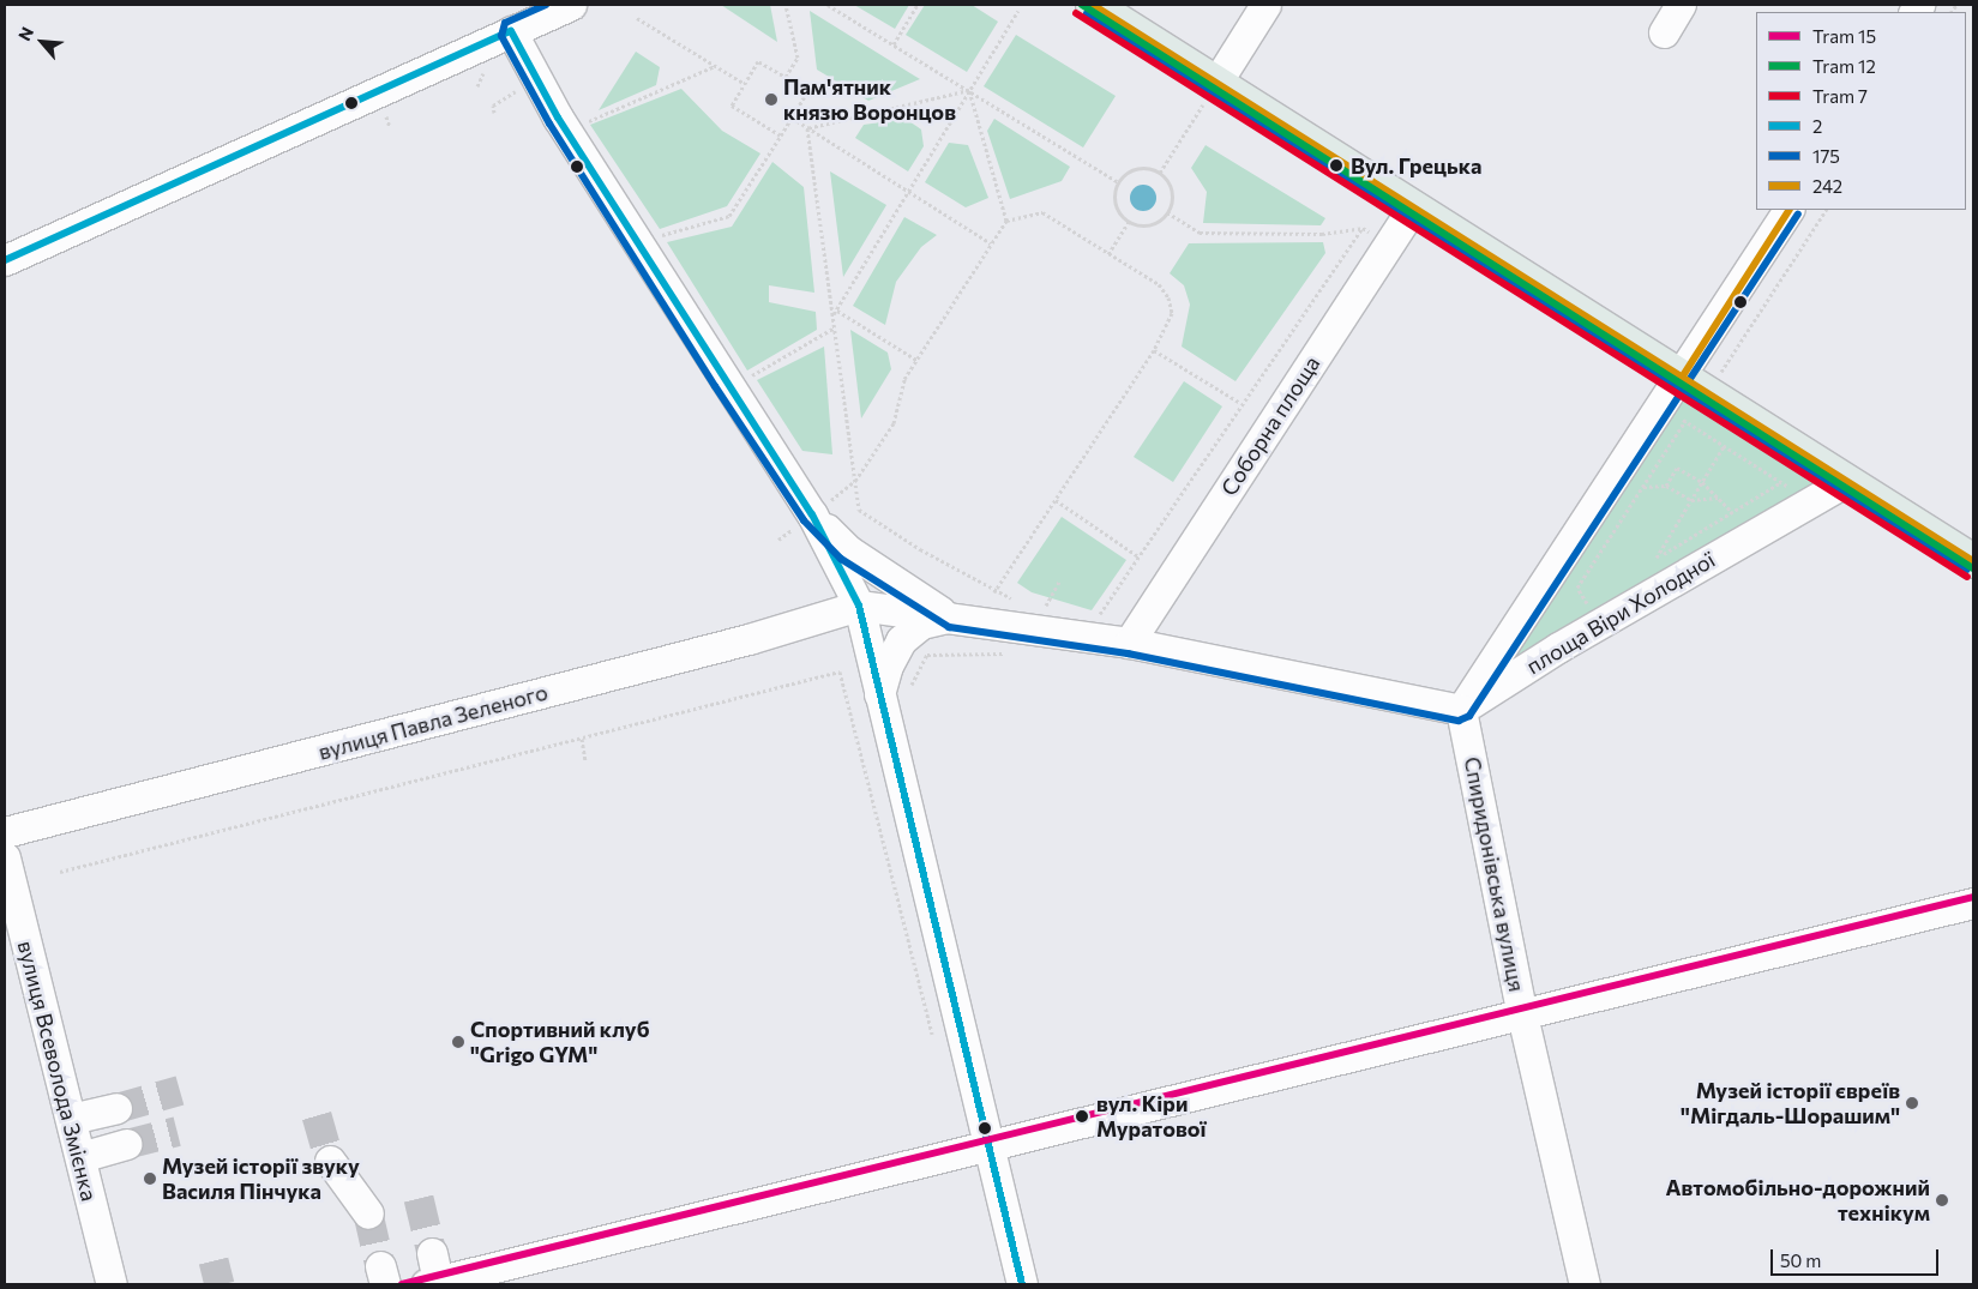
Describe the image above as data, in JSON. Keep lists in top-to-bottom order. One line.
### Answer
{"streets":{"street":["Соборна площа","площа Віри Холодної","вулиця Павла Зеленого","Спиридонівська вулиця","вулиця Всеволода Змієнка"]},"crossings":[["площа Віри Холодної","Спиридонівська вулиця"]],"places":["Пам'ятник князю Воронцов","Вул. Грецька","Спортивний клуб \"Grigo GYM\"","Музей історії євреїв \"Мігдаль-Шорашим\"","вул. Кіри Муратової","Музей історії звуку Василя Пінчука","Автомобільно-дорожний технікум"],"lines":["tram line 12","transit line 175","transit line 242","tram line 7","transit line 2","tram line 15"],"legend":["Tram 15","Tram 12","Tram 7","2","175","242"],"scale_bar":"50 m","north":"top left"}
